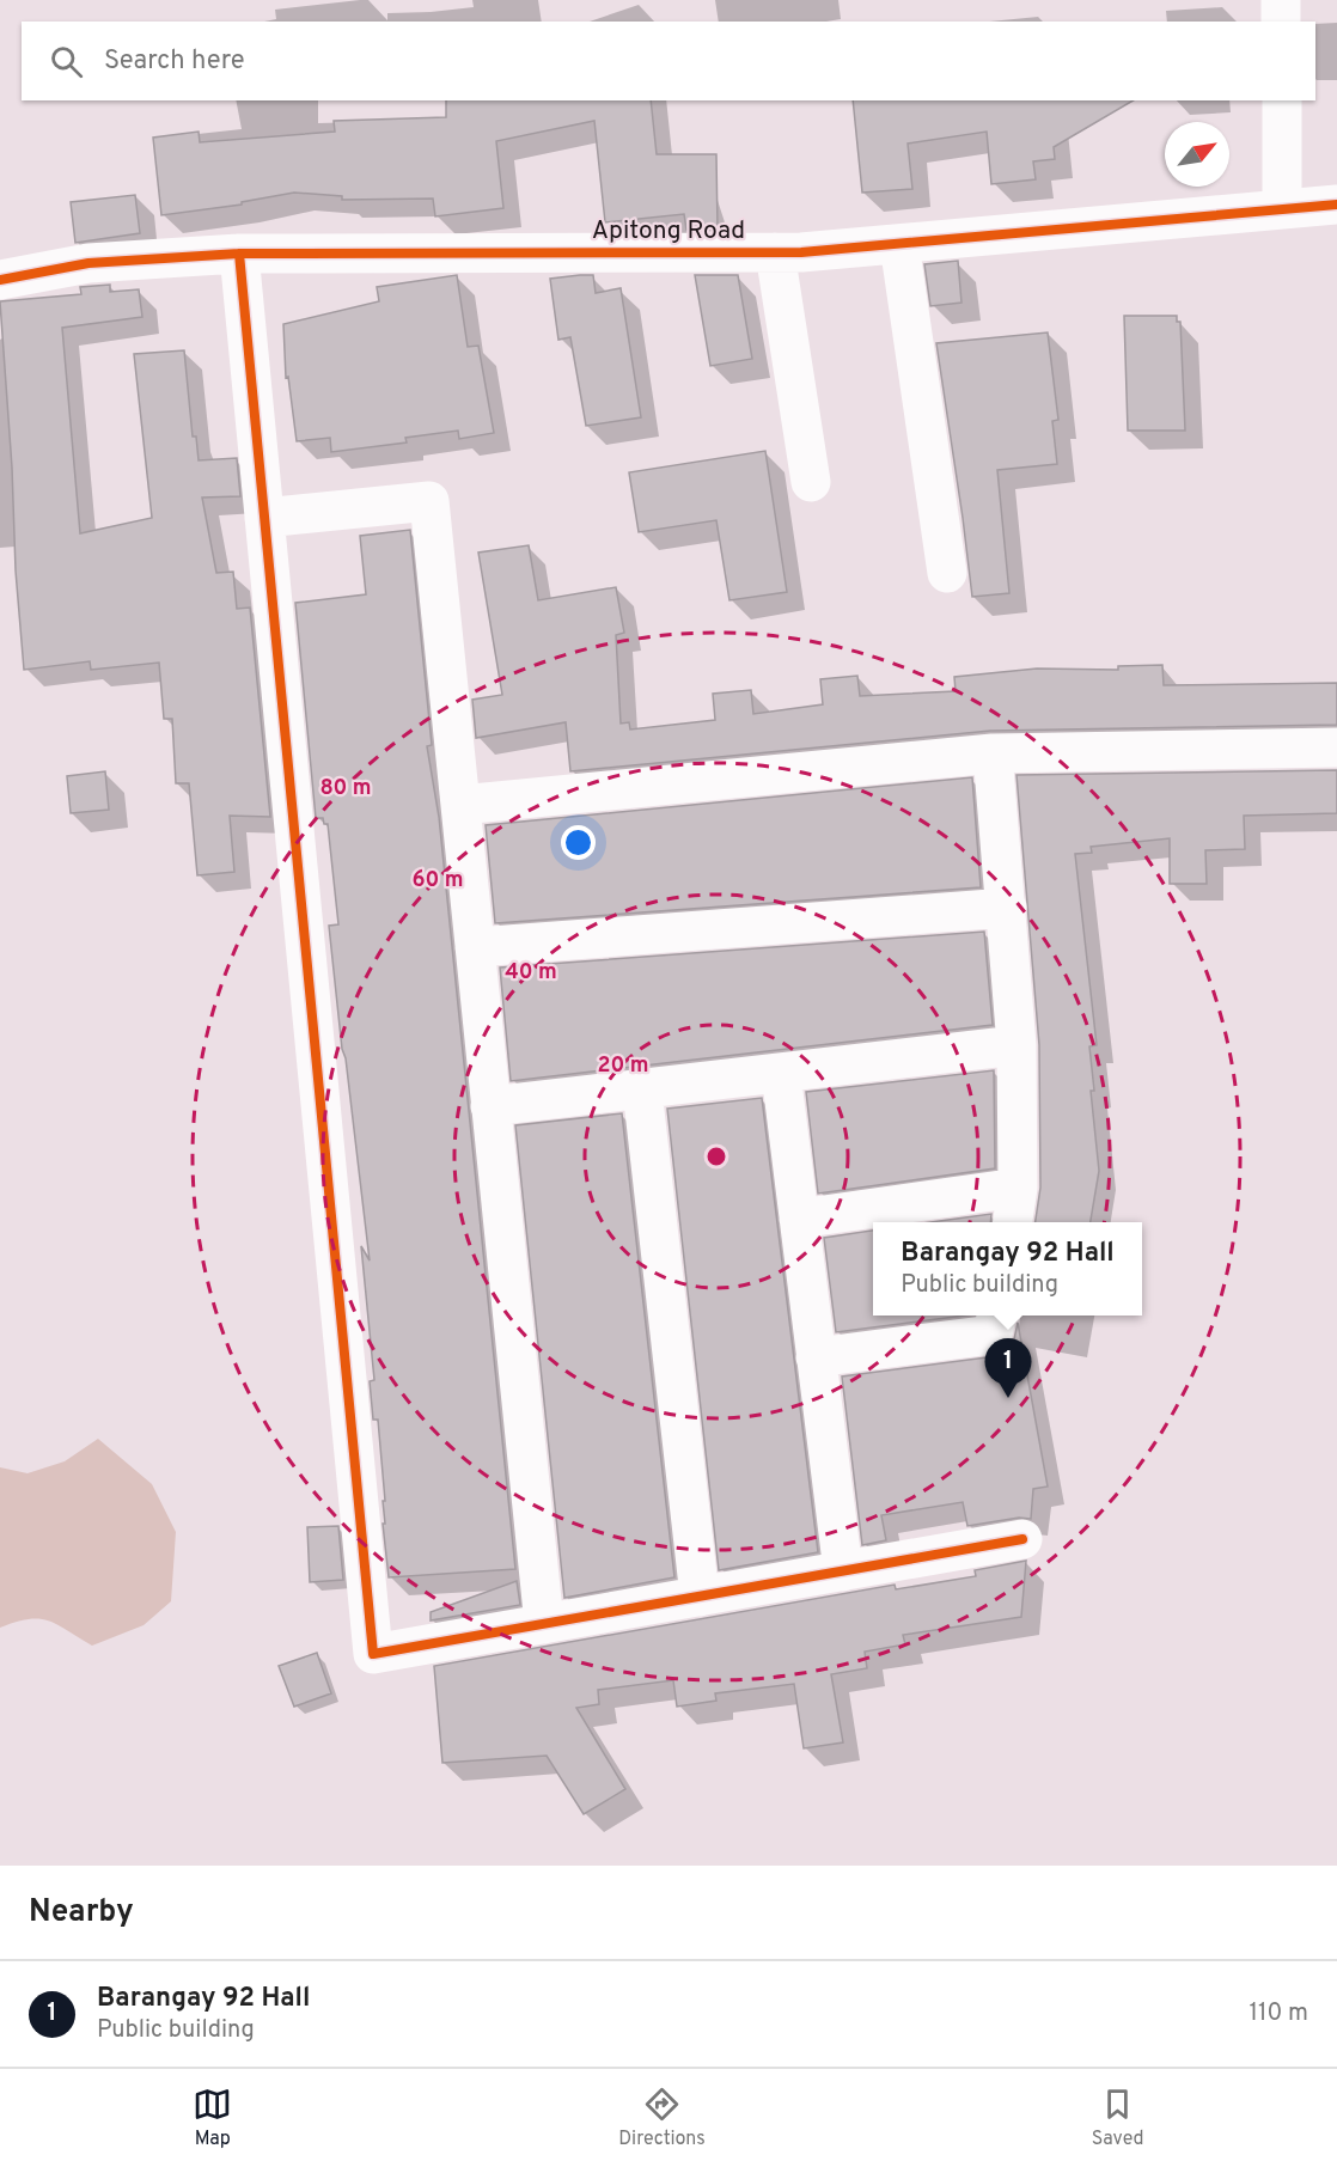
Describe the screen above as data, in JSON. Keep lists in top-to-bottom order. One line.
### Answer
{"streets":{"street":["Apitong Road"]},"north":"top right","page":{"search":"Search here","popup":["Barangay 92 Hall","Public building"],"pins":"1","heading":"Nearby","list":[{"mark":"1","name":"Barangay 92 Hall","note":"Public building","value":"110 m"}],"nav":["Map","Directions","Saved"]},"rings":["80 m","60 m","40 m","20 m"]}
